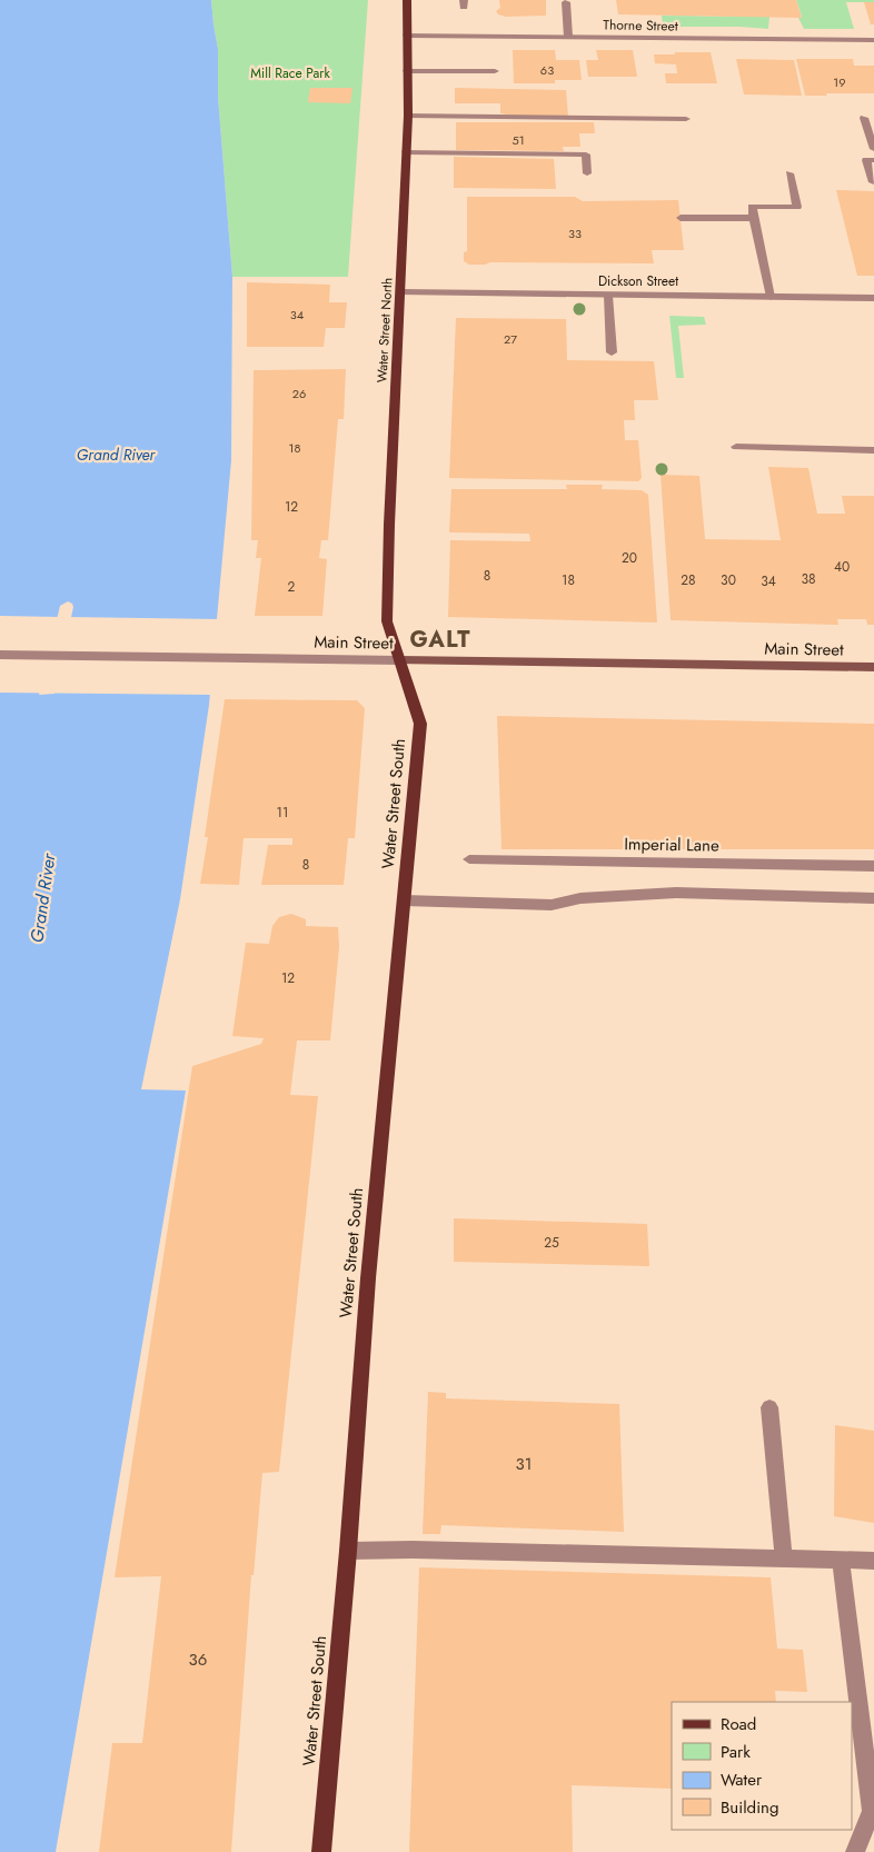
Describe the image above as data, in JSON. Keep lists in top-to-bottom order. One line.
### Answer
{"streets":{"main road":["Water Street North","Main Street","Water Street South"],"street":["Thorne Street","Dickson Street","Imperial Lane"]},"crossings":[["Thorne Street","Water Street North"],["Dickson Street","Water Street North"],["Water Street North","Main Street"],["Water Street North","Water Street South"],["Main Street","Water Street South"]],"districts":["GALT"],"water":["Grand River"],"parks":["Mill Race Park"],"house_numbers":["63","19","51","33","34","27","26","18","12","20","40","8","38","18","28","30","34","2","11","8","12","25","31","36"],"legend":["Road","Park","Water","Building"]}
